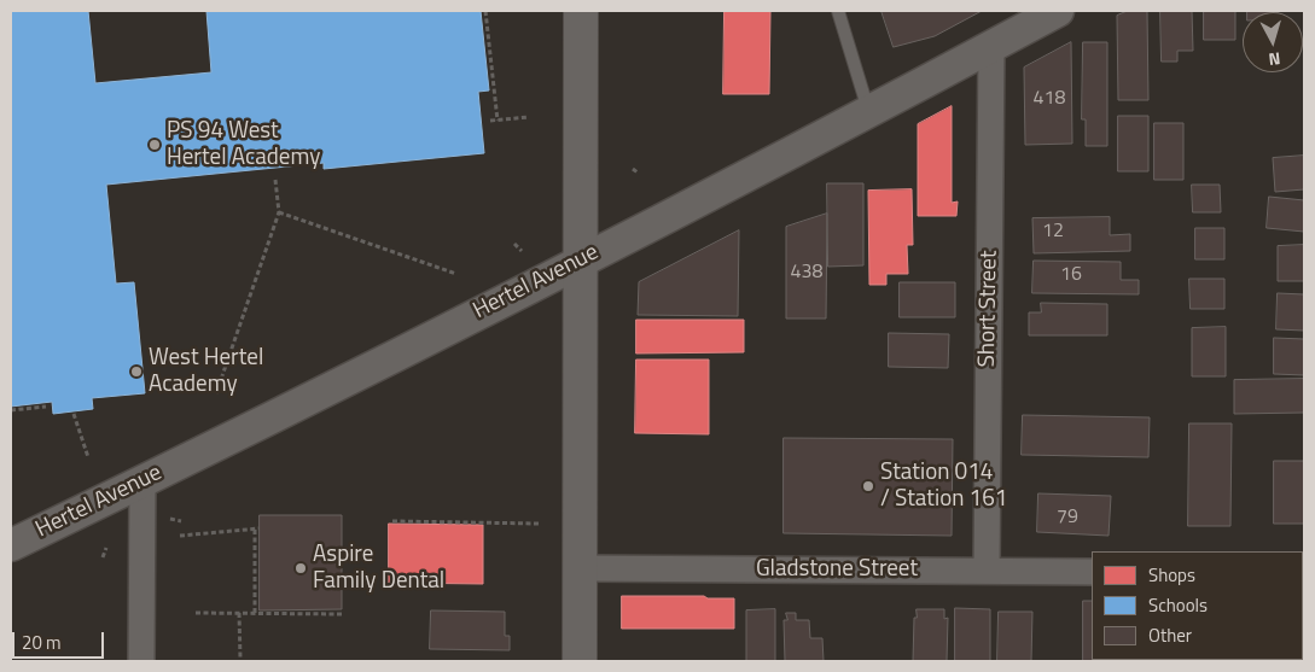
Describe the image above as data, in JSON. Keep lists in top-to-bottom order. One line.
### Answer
{"streets":{"street":["Hertel Avenue","Short Street","Gladstone Street"]},"crossings":[["Hertel Avenue","Short Street"],["Short Street","Gladstone Street"]],"places":["PS 94 West Hertel Academy","West Hertel Academy","Station 014 / Station 161","Aspire Family Dental"],"house_numbers":["418","12","438","16","79"],"legend":["Shops","Schools","Other"],"scale_bar":"20 m","north":"bottom"}
